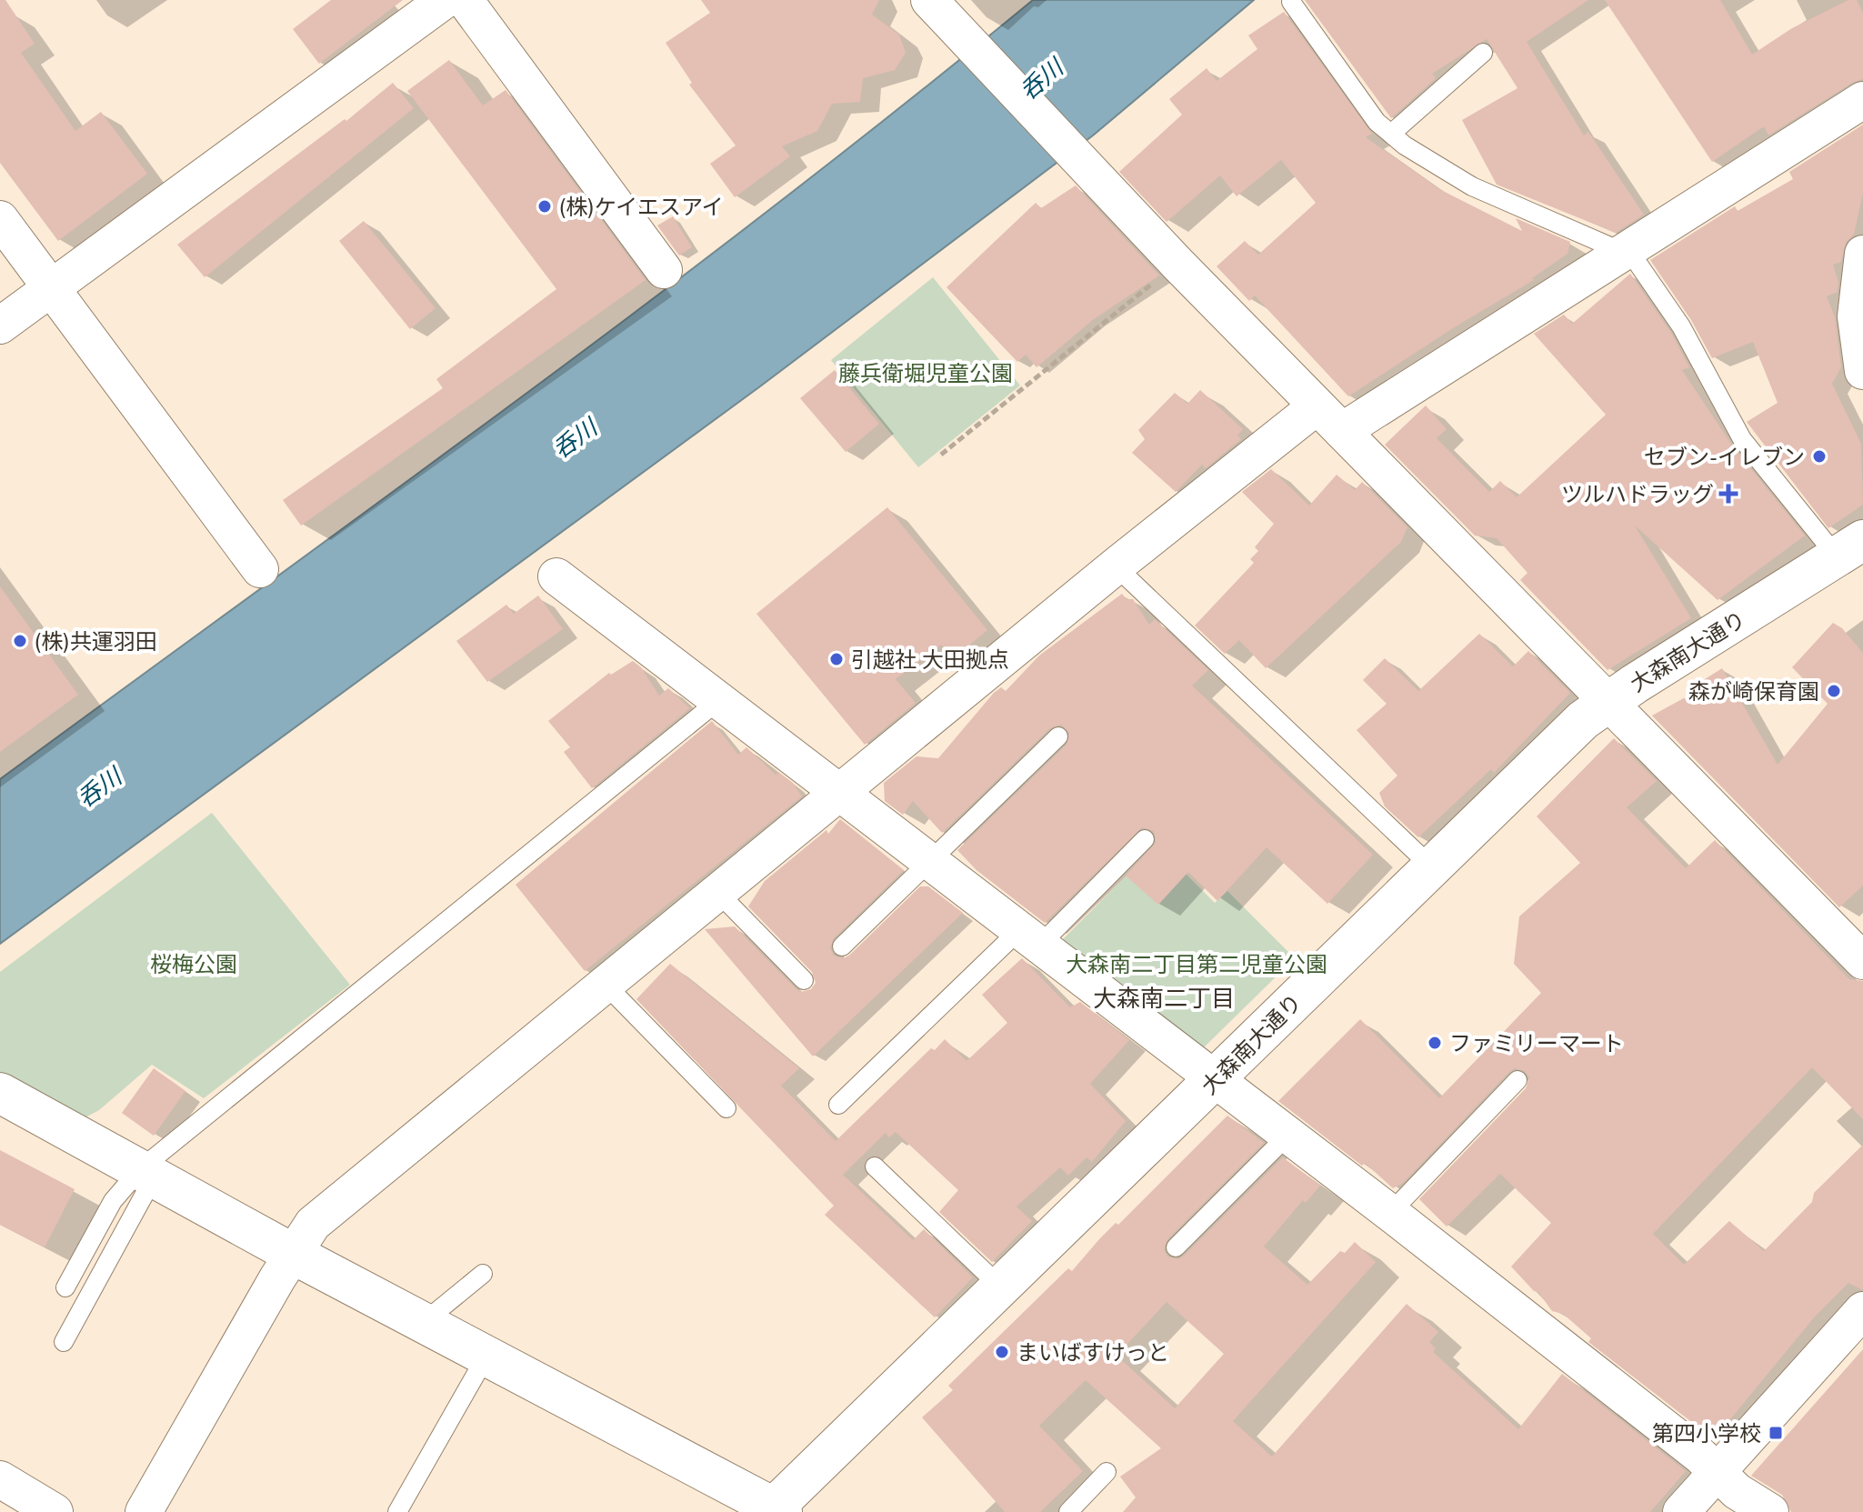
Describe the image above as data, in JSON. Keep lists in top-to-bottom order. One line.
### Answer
{"streets":{"street":["大森南大通り"]},"districts":["大森南二丁目"],"water":["呑川"],"parks":["藤兵衛堀児童公園","桜梅公園","大森南二丁目第二児童公園"],"places":{"other":["(株)ケイエスアイ","セブン-イレブン","(株)共運羽田","引越社 大田拠点","森が崎保育園","ファミリーマート","まいばすけっと"],"health":["ツルハドラッグ"],"transit":["第四小学校"]}}
